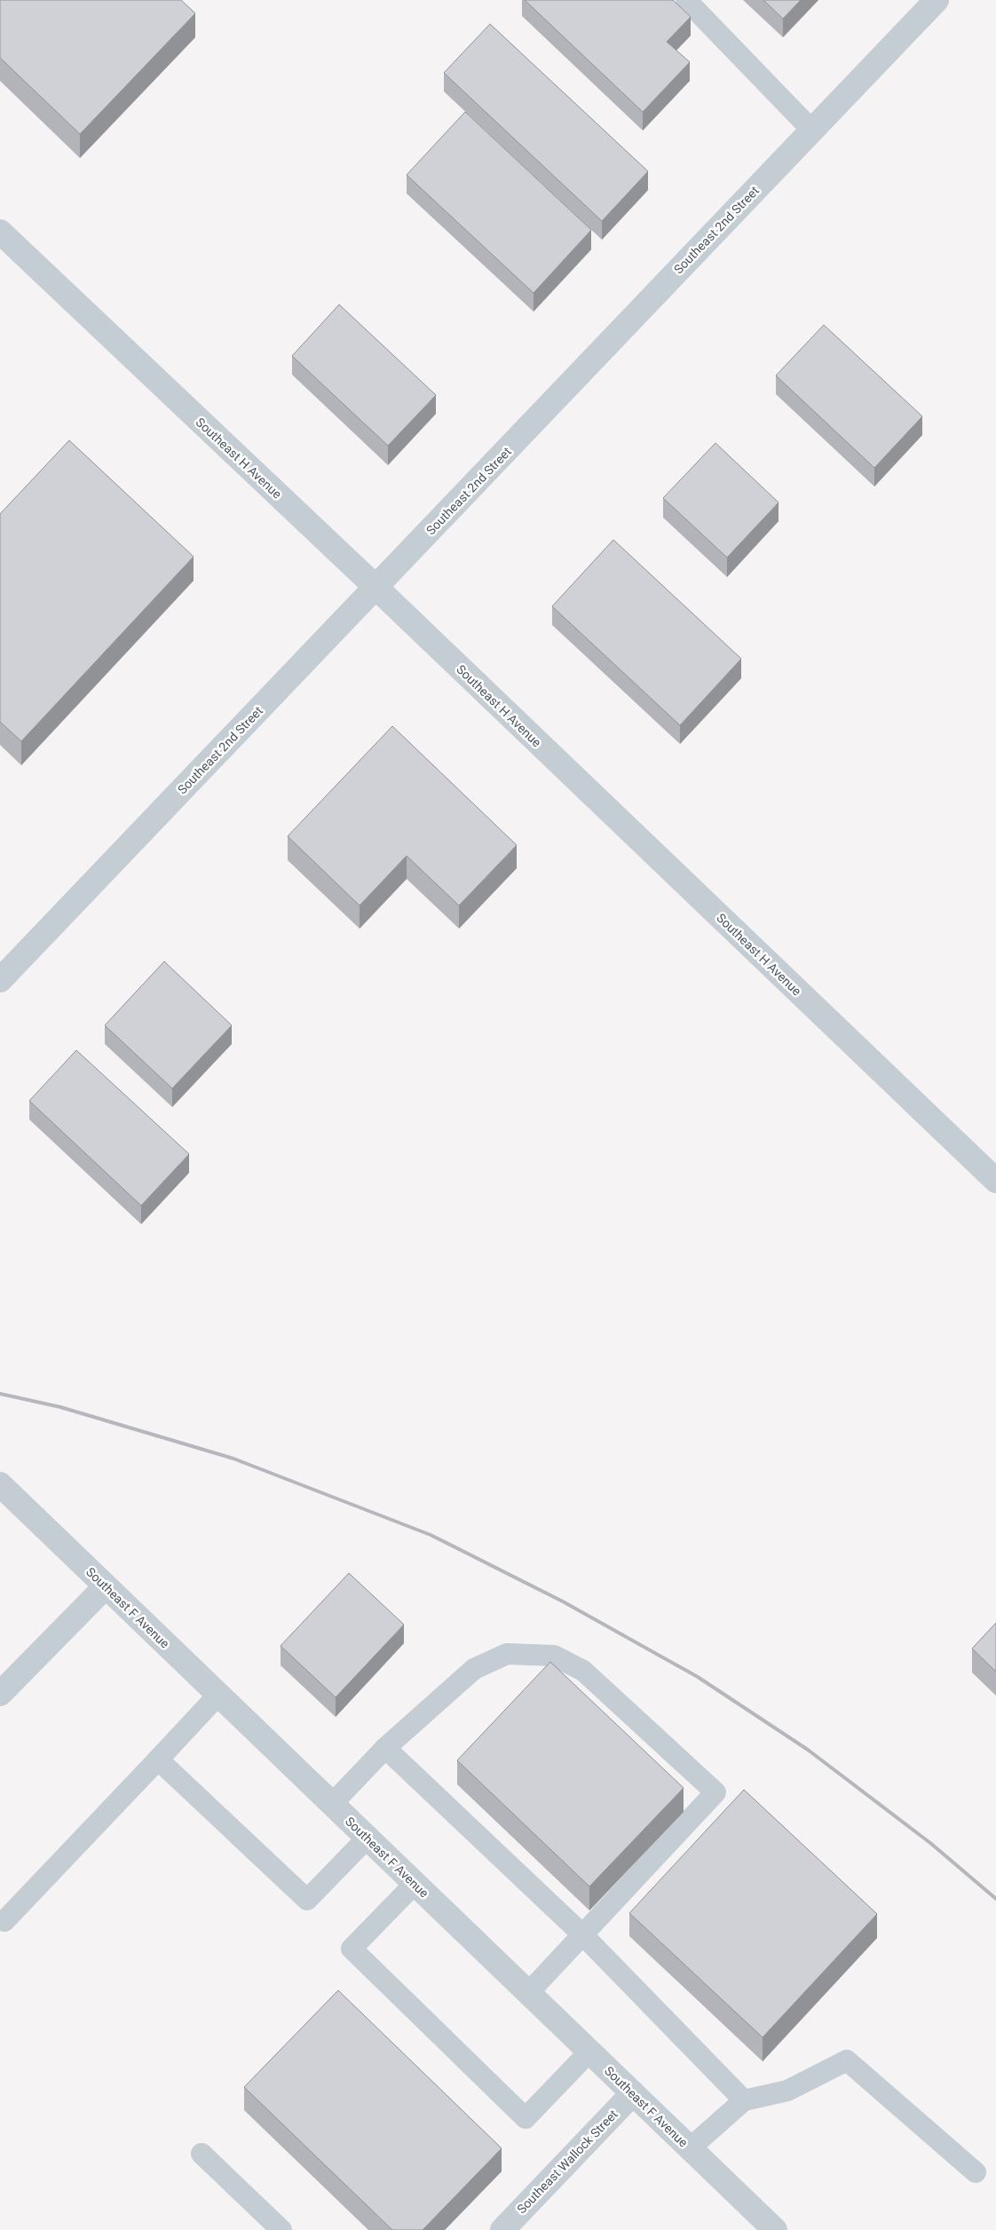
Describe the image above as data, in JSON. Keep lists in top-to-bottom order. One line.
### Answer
{"streets":{"street":["Southeast 2nd Street","Southeast H Avenue","Southeast F Avenue","Southeast Wallock Street"]},"crossings":[["Southeast 2nd Street","Southeast H Avenue"],["Southeast F Avenue","Southeast Wallock Street"]]}
